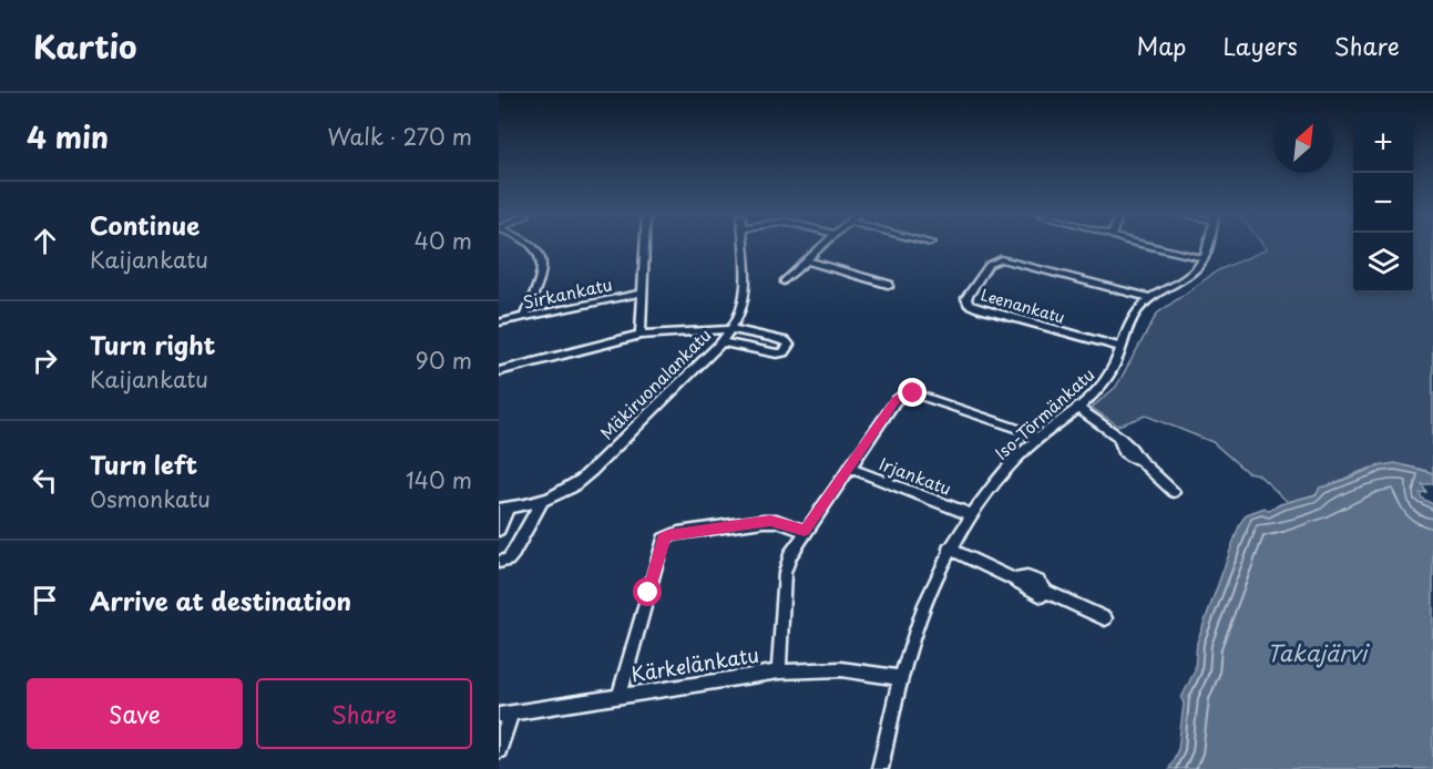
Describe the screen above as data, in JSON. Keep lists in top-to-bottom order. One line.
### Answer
{"streets":{"street":["Sirkankatu","Leenankatu","Mäkiruonalankatu","Iso-Törmänkatu","Irjankatu","Kärkelänkatu"]},"crossings":[["Leenankatu","Iso-Törmänkatu"],["Iso-Törmänkatu","Irjankatu"],["Iso-Törmänkatu","Kärkelänkatu"]],"water":["Takajärvi"],"north":"top right","page":{"header":"Kartio","nav":["Map","Layers","Share"],"heading":["4 min","Walk · 270 m"],"map_buttons":["+","−"],"list":[["Continue","Kaijankatu","40 m"],["Turn right","Kaijankatu","90 m"],["Turn left","Osmonkatu","140 m"],"Arrive at destination"],"buttons":["Save","Share"]}}
